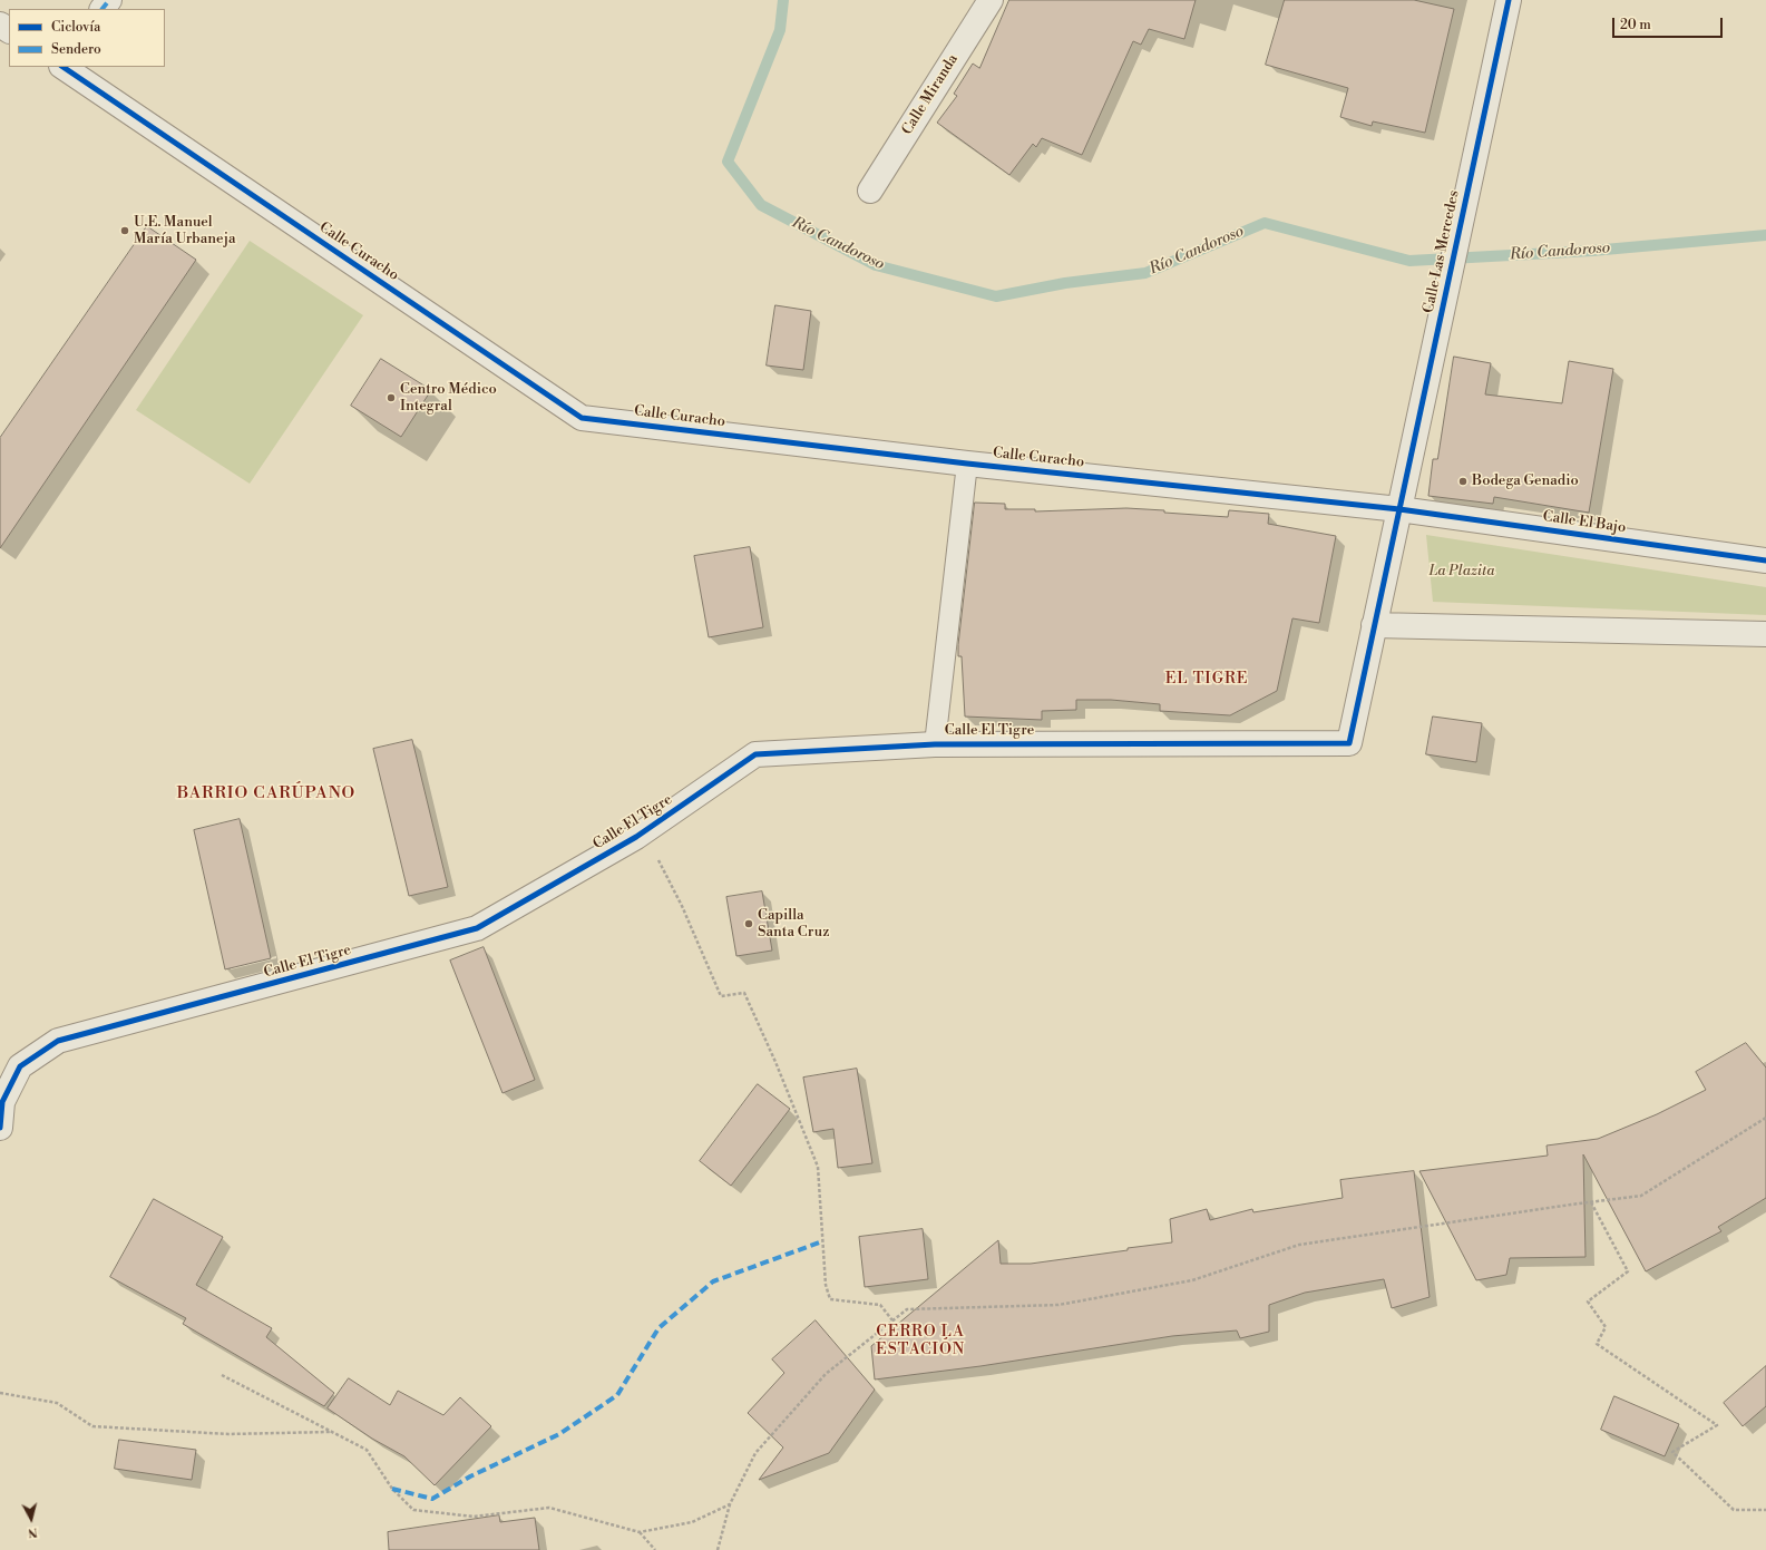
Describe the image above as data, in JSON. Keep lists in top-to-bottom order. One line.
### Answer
{"streets":{"street":["Calle Miranda","Calle Curacho","Calle Las Mercedes","Calle El Bajo","Calle El Tigre"]},"crossings":[["Calle Curacho","Calle Las Mercedes"],["Calle Curacho","Calle El Bajo"],["Calle Las Mercedes","Calle El Bajo"],["Calle Las Mercedes","Calle El Tigre"]],"districts":["EL TIGRE","BARRIO CARÚPANO","CERRO LA ESTACIÓN"],"water":["Río Candoroso"],"parks":["La Plazita"],"places":["U.E. Manuel María Urbaneja","Centro Médico Integral","Bodega Genadio","Capilla Santa Cruz"],"legend":["Ciclovía","Sendero"],"scale_bar":"20 m","north":"bottom"}
